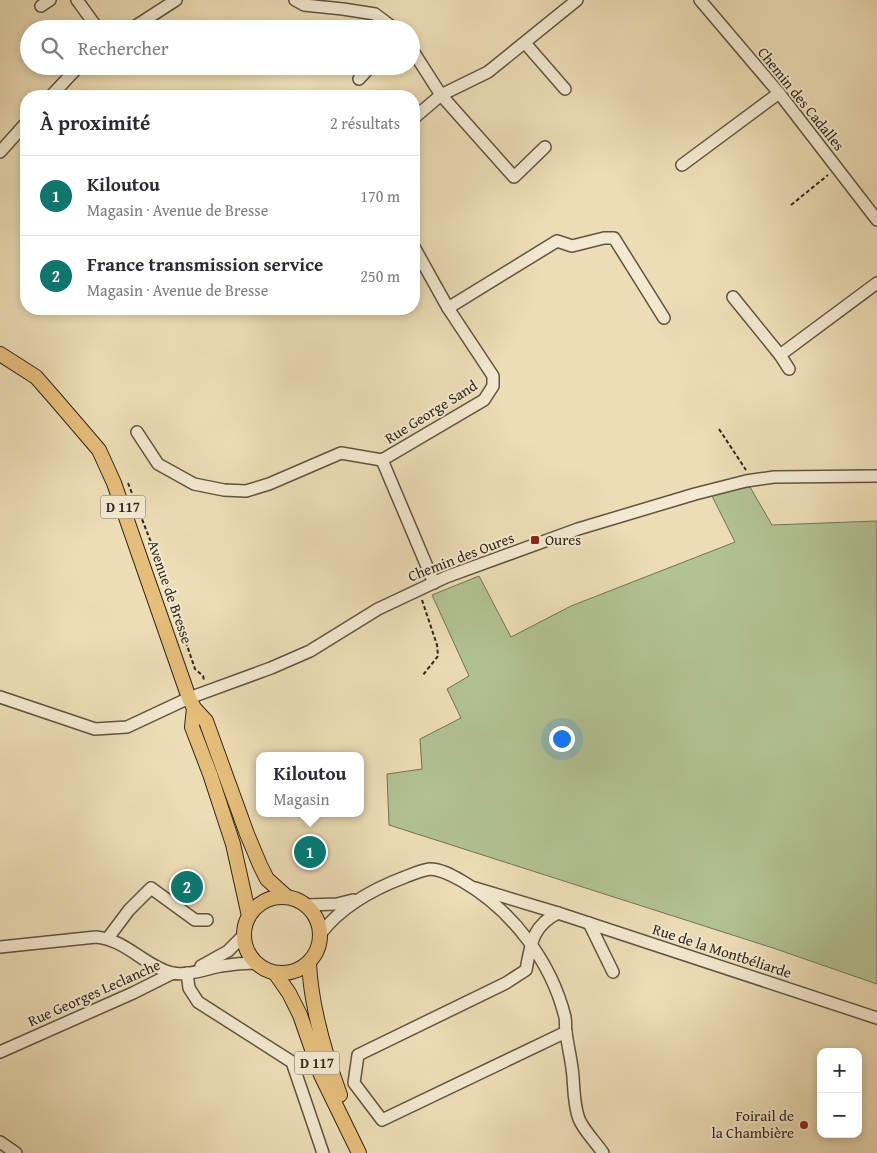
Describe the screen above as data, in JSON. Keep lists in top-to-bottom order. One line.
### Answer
{"streets":{"main road":["D 117","Avenue de Bresse"],"street":["Chemin des Cadalles","Rue George Sand","Chemin des Oures","Rue de la Montbéliarde","Rue Georges Leclanche"]},"crossings":[["Rue George Sand","Chemin des Oures"],["D 117","Avenue de Bresse"],["Chemin des Oures","Avenue de Bresse"]],"places":{"transit":["Oures"],"other":["Foirail de la Chambière"]},"page":{"search":"Rechercher","heading":["À proximité","2 résultats"],"list":[{"mark":"1","name":"Kiloutou","note":"Magasin · Avenue de Bresse","value":"170 m"},{"mark":"2","name":"France transmission service","note":"Magasin · Avenue de Bresse","value":"250 m"}],"popup":["Kiloutou","Magasin"],"pins":["1","2"],"map_buttons":["+","−"]}}
